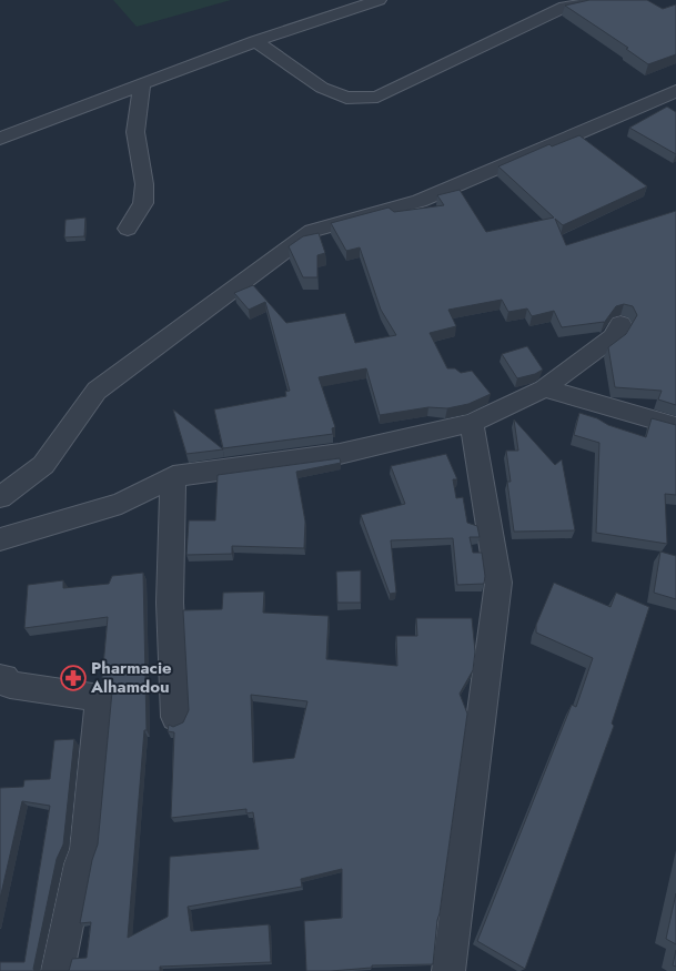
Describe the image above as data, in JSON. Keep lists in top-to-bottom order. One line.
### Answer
{"places":{"pharmacy":["Pharmacie Alhamdou"]}}
